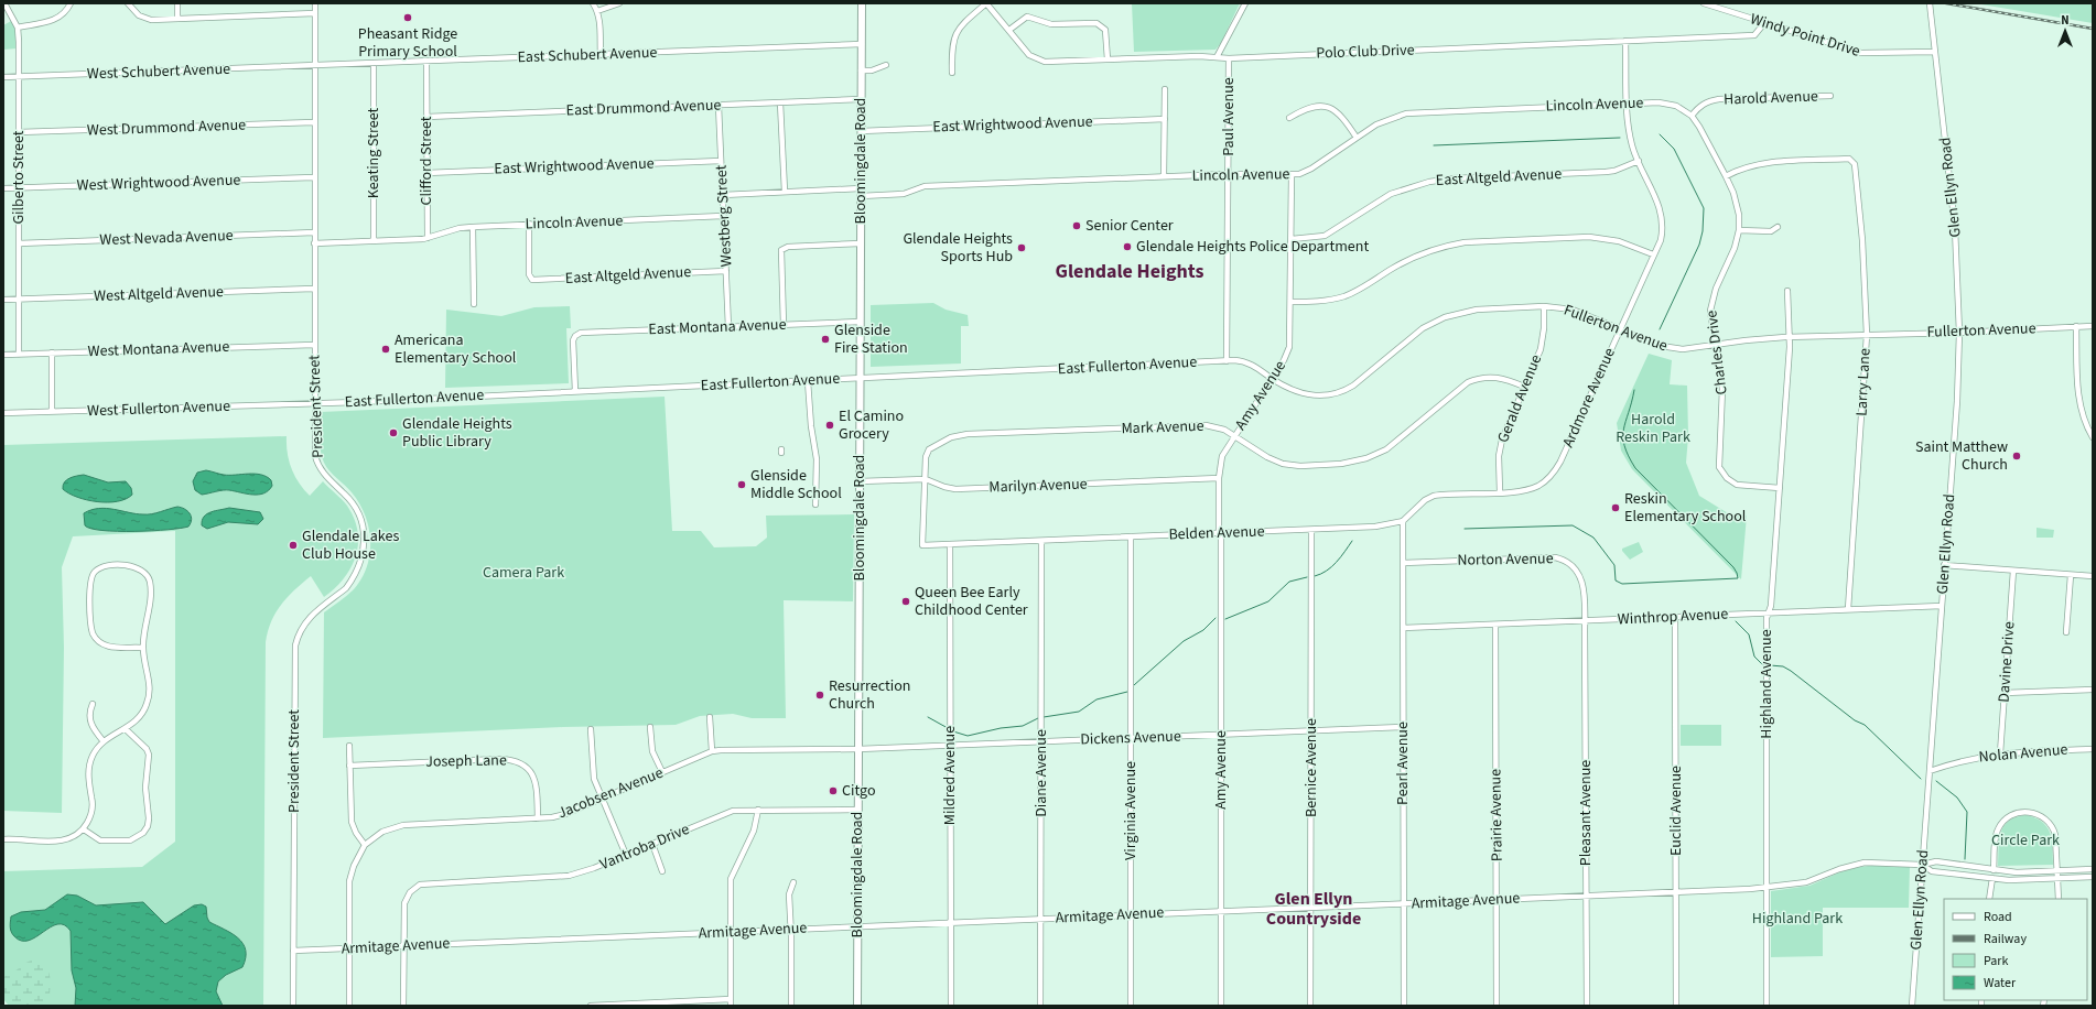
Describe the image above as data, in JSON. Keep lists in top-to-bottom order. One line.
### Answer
{"streets":{"main road":["Bloomingdale Road"],"street":["Windy Point Drive","Polo Club Drive","East Schubert Avenue","West Schubert Avenue","Harold Avenue","Lincoln Avenue","East Drummond Avenue","Paul Avenue","East Wrightwood Avenue","West Drummond Avenue","Keating Street","Clifford Street","Gilberto Street","East Altgeld Avenue","West Wrightwood Avenue","Glen Ellyn Road","Westberg Street","West Nevada Avenue","West Altgeld Avenue","East Montana Avenue","Fullerton Avenue","West Montana Avenue","Charles Drive","East Fullerton Avenue","Larry Lane","Amy Avenue","Ardmore Avenue","Gerald Avenue","President Street","West Fullerton Avenue","Mark Avenue","Marilyn Avenue","Belden Avenue","Norton Avenue","Winthrop Avenue","Davine Drive","Highland Avenue","Dickens Avenue","Nolan Avenue","Joseph Lane","Pearl Avenue","Bernice Avenue","Diane Avenue","Mildred Avenue","Jacobsen Avenue","Virginia Avenue","Euclid Avenue","Pleasant Avenue","Prairie Avenue","Vantroba Drive","Armitage Avenue"]},"crossings":[["Windy Point Drive","Polo Club Drive"],["Windy Point Drive","Glen Ellyn Road"],["Polo Club Drive","Paul Avenue"],["Polo Club Drive","Ardmore Avenue"],["East Schubert Avenue","West Schubert Avenue"],["East Schubert Avenue","Keating Street"],["East Schubert Avenue","Clifford Street"],["East Schubert Avenue","Bloomingdale Road"],["East Schubert Avenue","President Street"],["West Schubert Avenue","Gilberto Street"],["West Schubert Avenue","President Street"],["Harold Avenue","Charles Drive"],["Lincoln Avenue","Paul Avenue"],["Lincoln Avenue","Clifford Street"],["Lincoln Avenue","Bloomingdale Road"],["Lincoln Avenue","East Altgeld Avenue"],["Lincoln Avenue","Westberg Street"],["Lincoln Avenue","Charles Drive"],["Lincoln Avenue","Amy Avenue"],["Lincoln Avenue","Ardmore Avenue"],["East Drummond Avenue","Clifford Street"],["East Drummond Avenue","Bloomingdale Road"],["East Drummond Avenue","Westberg Street"],["Paul Avenue","Fullerton Avenue"],["Paul Avenue","East Fullerton Avenue"],["East Wrightwood Avenue","Clifford Street"],["East Wrightwood Avenue","Bloomingdale Road"],["East Wrightwood Avenue","Westberg Street"],["West Drummond Avenue","Gilberto Street"],["West Drummond Avenue","President Street"],["Bloomingdale Road","East Montana Avenue"],["Bloomingdale Road","East Fullerton Avenue"],["Bloomingdale Road","Marilyn Avenue"],["Bloomingdale Road","Dickens Avenue"],["Bloomingdale Road","Jacobsen Avenue"],["Bloomingdale Road","Vantroba Drive"],["Bloomingdale Road","Armitage Avenue"],["Gilberto Street","West Wrightwood Avenue"],["Gilberto Street","West Nevada Avenue"],["Gilberto Street","West Altgeld Avenue"],["Gilberto Street","West Montana Avenue"],["East Altgeld Avenue","Westberg Street"],["East Altgeld Avenue","Amy Avenue"],["East Altgeld Avenue","Ardmore Avenue"],["West Wrightwood Avenue","President Street"],["Glen Ellyn Road","Fullerton Avenue"],["Glen Ellyn Road","Winthrop Avenue"],["Glen Ellyn Road","Nolan Avenue"],["Glen Ellyn Road","Armitage Avenue"],["Westberg Street","East Montana Avenue"],["West Nevada Avenue","President Street"],["West Altgeld Avenue","President Street"],["East Montana Avenue","East Fullerton Avenue"],["Fullerton Avenue","Charles Drive"],["Fullerton Avenue","East Fullerton Avenue"],["Fullerton Avenue","Larry Lane"],["Fullerton Avenue","Amy Avenue"],["Fullerton Avenue","Ardmore Avenue"],["Fullerton Avenue","Gerald Avenue"],["Fullerton Avenue","Highland Avenue"],["West Montana Avenue","President Street"],["Charles Drive","Larry Lane"],["Charles Drive","Highland Avenue"],["East Fullerton Avenue","President Street"],["East Fullerton Avenue","West Fullerton Avenue"],["Larry Lane","Winthrop Avenue"],["Amy Avenue","Mark Avenue"],["Amy Avenue","Marilyn Avenue"],["Amy Avenue","Belden Avenue"],["Amy Avenue","Dickens Avenue"],["Amy Avenue","Armitage Avenue"],["Ardmore Avenue","Gerald Avenue"],["Gerald Avenue","Mark Avenue"],["President Street","West Fullerton Avenue"],["President Street","Armitage Avenue"],["Mark Avenue","Marilyn Avenue"],["Mark Avenue","Belden Avenue"],["Marilyn Avenue","Belden Avenue"],["Belden Avenue","Pearl Avenue"],["Belden Avenue","Bernice Avenue"],["Belden Avenue","Diane Avenue"],["Belden Avenue","Mildred Avenue"],["Belden Avenue","Virginia Avenue"],["Norton Avenue","Winthrop Avenue"],["Norton Avenue","Pearl Avenue"],["Norton Avenue","Pleasant Avenue"],["Winthrop Avenue","Highland Avenue"],["Winthrop Avenue","Pearl Avenue"],["Winthrop Avenue","Euclid Avenue"],["Winthrop Avenue","Pleasant Avenue"],["Winthrop Avenue","Prairie Avenue"],["Davine Drive","Nolan Avenue"],["Highland Avenue","Armitage Avenue"],["Dickens Avenue","Pearl Avenue"],["Dickens Avenue","Bernice Avenue"],["Dickens Avenue","Diane Avenue"],["Dickens Avenue","Mildred Avenue"],["Dickens Avenue","Jacobsen Avenue"],["Dickens Avenue","Virginia Avenue"],["Joseph Lane","Jacobsen Avenue"],["Pearl Avenue","Armitage Avenue"],["Bernice Avenue","Armitage Avenue"],["Diane Avenue","Armitage Avenue"],["Mildred Avenue","Armitage Avenue"],["Virginia Avenue","Armitage Avenue"],["Euclid Avenue","Armitage Avenue"],["Pleasant Avenue","Armitage Avenue"],["Prairie Avenue","Armitage Avenue"],["Vantroba Drive","Armitage Avenue"]],"districts":["Glendale Heights","Glen Ellyn Countryside"],"parks":["Harold Reskin Park","Camera Park","Circle Park","Highland Park"],"places":["Pheasant Ridge Primary School","Senior Center","Glendale Heights Police Department","Glendale Heights Sports Hub","Glenside Fire Station","Americana Elementary School","El Camino Grocery","Glendale Heights Public Library","Saint Matthew Church","Glenside Middle School","Reskin Elementary School","Glendale Lakes Club House","Queen Bee Early Childhood Center","Resurrection Church","Citgo"],"legend":["Road","Railway","Park","Water"],"north":"top"}
